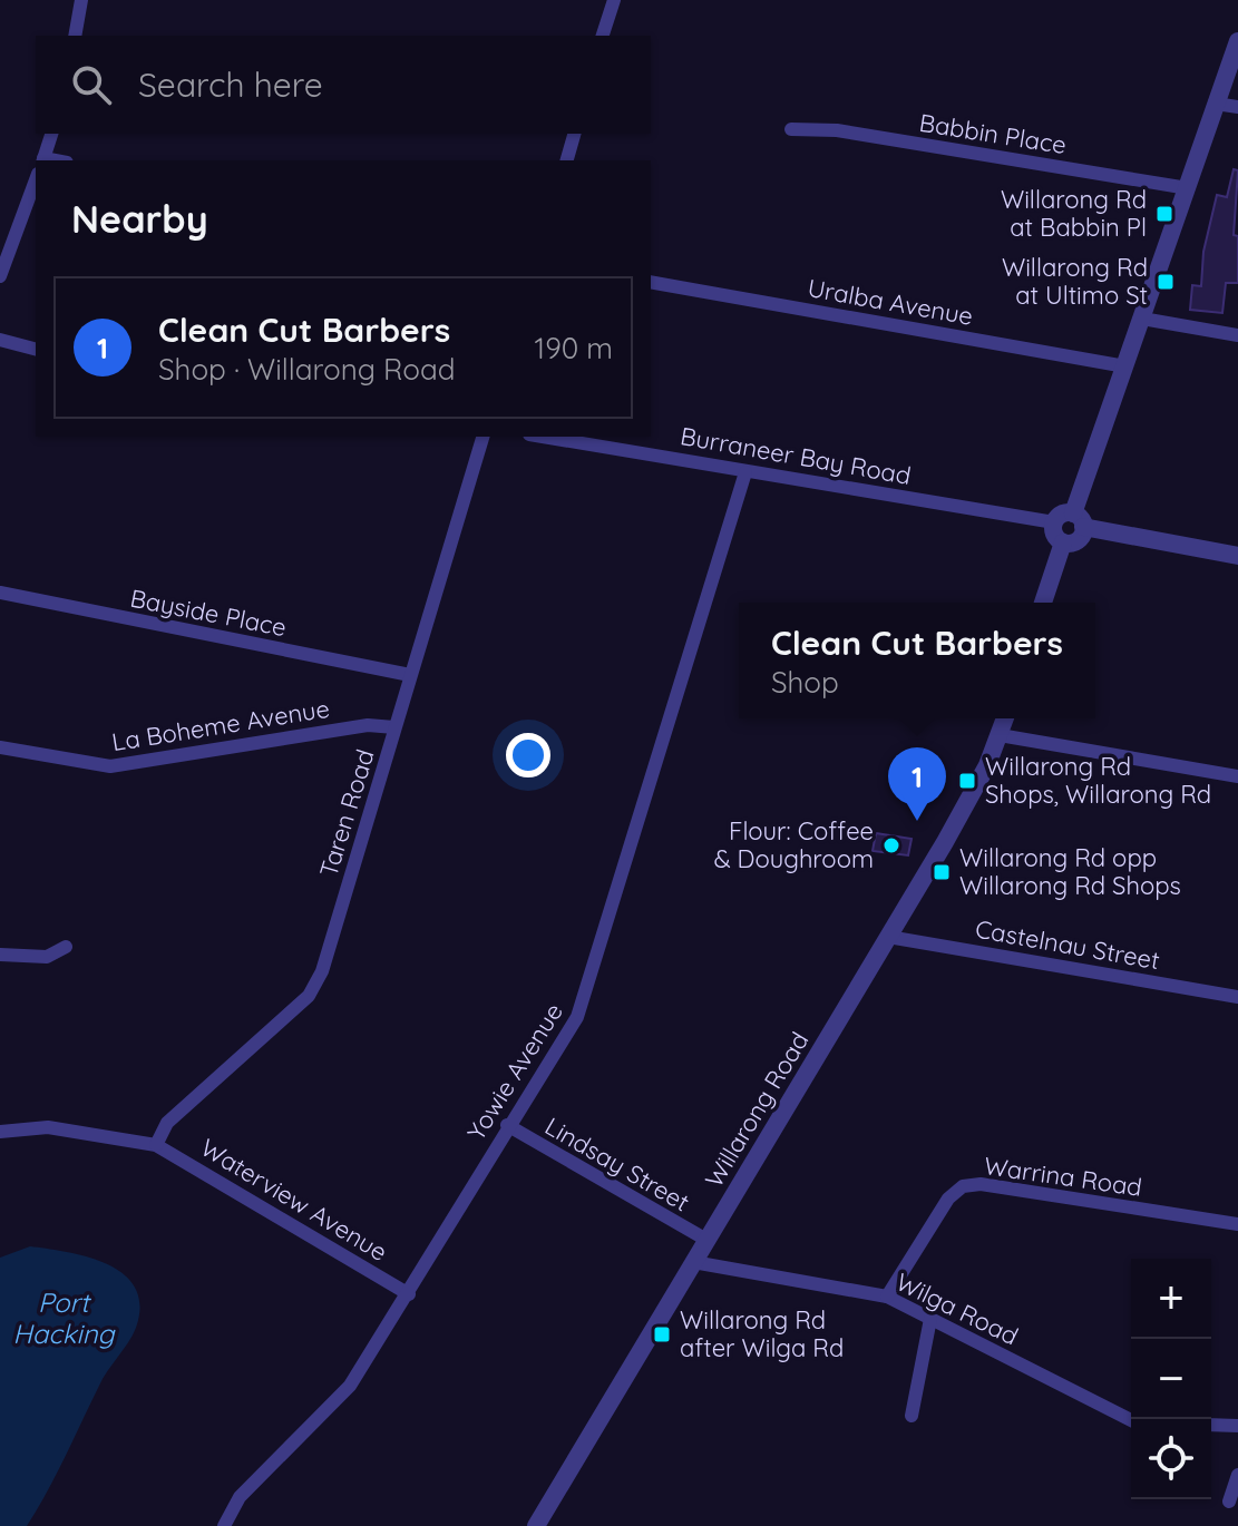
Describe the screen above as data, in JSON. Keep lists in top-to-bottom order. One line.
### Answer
{"streets":{"street":["Babbin Place","Uralba Avenue","Burraneer Bay Road","Bayside Place","La Boheme Avenue","Taren Road","Castelnau Street","Yowie Avenue","Willarong Road","Lindsay Street","Warrina Road","Waterview Avenue","Wilga Road"]},"crossings":[["Burraneer Bay Road","Yowie Avenue"],["Bayside Place","Taren Road"],["La Boheme Avenue","Taren Road"],["Taren Road","Waterview Avenue"],["Castelnau Street","Willarong Road"],["Yowie Avenue","Lindsay Street"],["Yowie Avenue","Waterview Avenue"],["Willarong Road","Lindsay Street"],["Willarong Road","Wilga Road"],["Warrina Road","Wilga Road"]],"water":["Port Hacking"],"places":{"transit":["Willarong Rd at Babbin Pl","Willarong Rd at Ultimo St","Willarong Rd Shops, Willarong Rd","Willarong Rd opp Willarong Rd Shops","Willarong Rd after Wilga Rd"],"other":["Flour: Coffee & Doughroom"]},"page":{"search":"Search here","heading":"Nearby","list":[{"mark":"1","name":"Clean Cut Barbers","note":"Shop · Willarong Road","value":"190 m"}],"popup":["Clean Cut Barbers","Shop"],"pins":"1","map_buttons":["+","−"]}}
